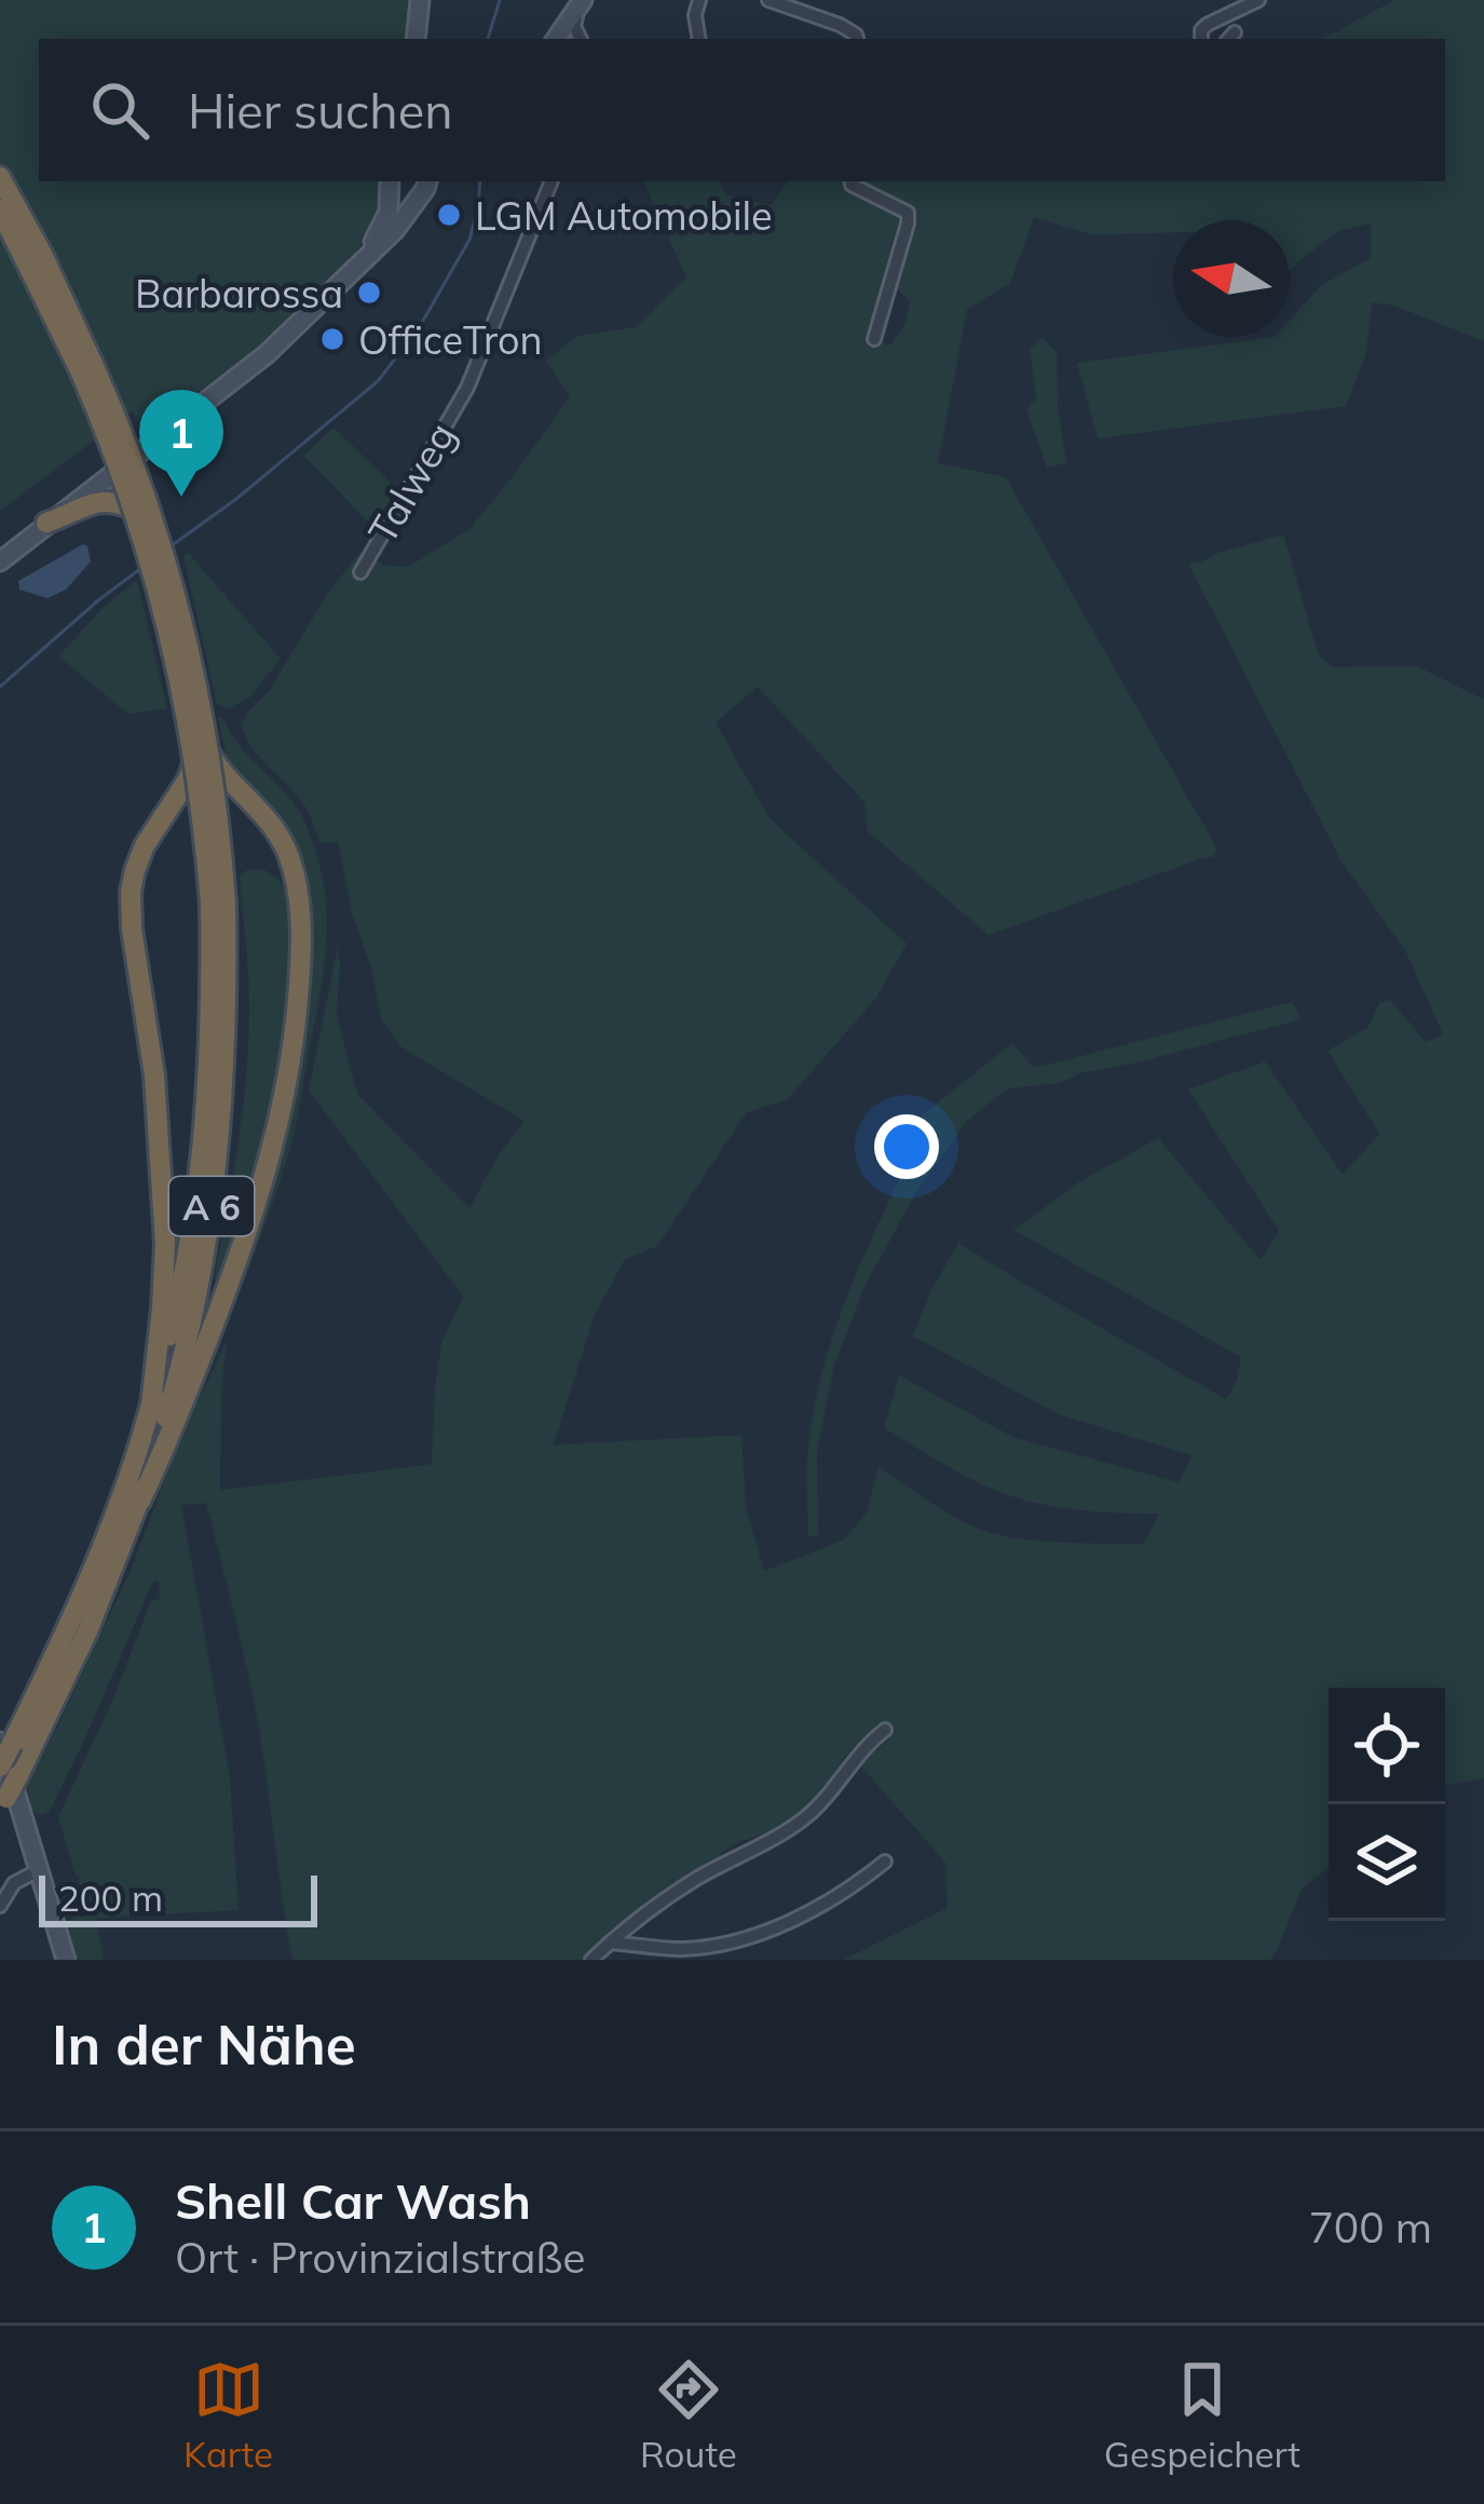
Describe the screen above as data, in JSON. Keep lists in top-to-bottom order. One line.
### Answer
{"streets":{"highway":["A 6"],"street":["Talweg"]},"places":["LGM Automobile","Barbarossa","OfficeTron"],"scale_bar":"200 m","north":"left","page":{"search":"Hier suchen","pins":"1","scale":"200 m","heading":"In der Nähe","list":[{"mark":"1","name":"Shell Car Wash","note":"Ort · Provinzialstraße","value":"700 m"}],"nav":["Karte","Route","Gespeichert"]}}
